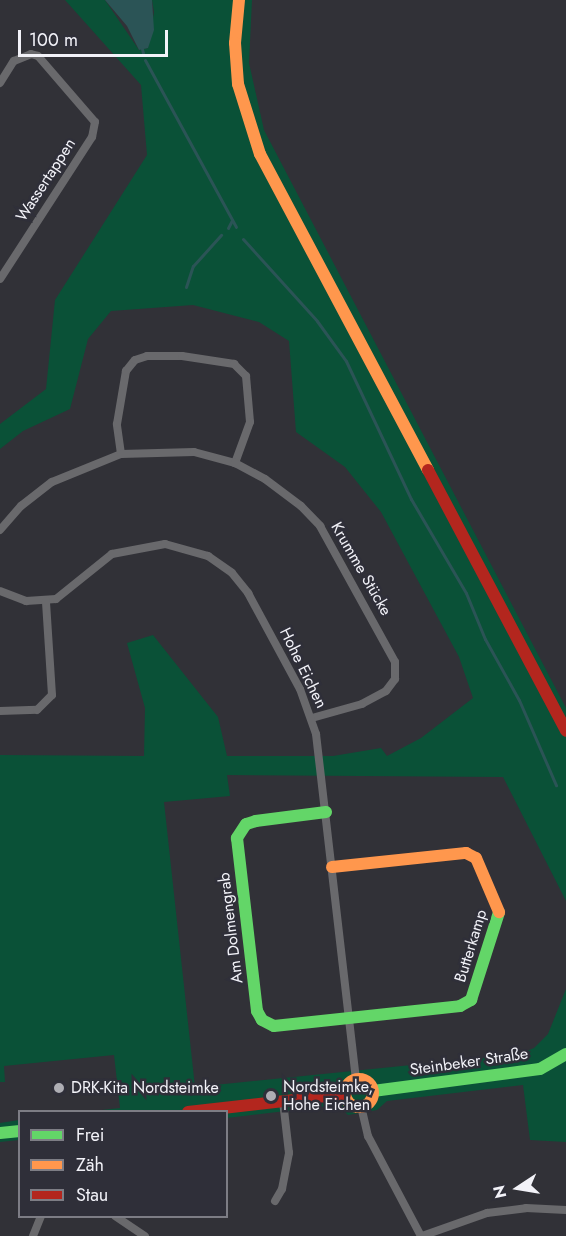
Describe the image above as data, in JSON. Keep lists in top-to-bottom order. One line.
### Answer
{"streets":{"street":["Wassertappen","Krumme Stücke","Hohe Eichen","Am Dolmengrab","Butterkamp","Steinbeker Straße"]},"crossings":[["Krumme Stücke","Hohe Eichen"],["Hohe Eichen","Am Dolmengrab"],["Hohe Eichen","Butterkamp"],["Hohe Eichen","Steinbeker Straße"],["Am Dolmengrab","Butterkamp"]],"places":["DRK-Kita Nordsteimke","Nordsteimke, Hohe Eichen"],"legend":["Frei","Zäh","Stau"],"scale_bar":"100 m","north":"left"}
